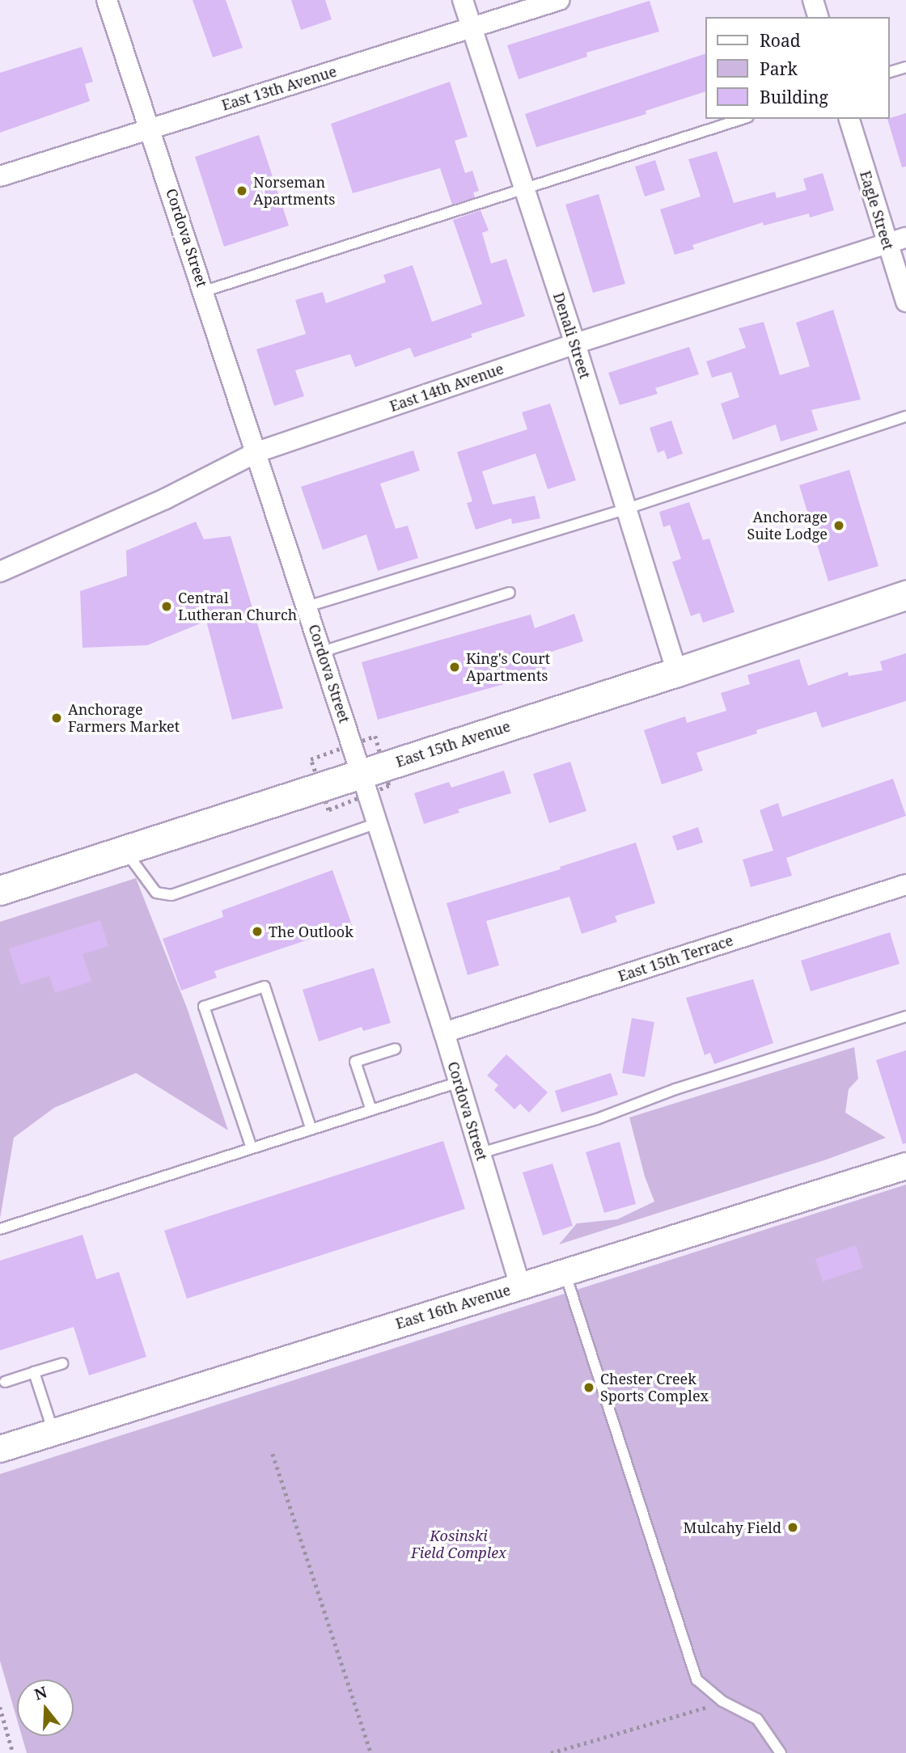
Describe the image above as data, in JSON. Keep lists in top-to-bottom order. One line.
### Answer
{"streets":{"main road":["East 15th Avenue"],"street":["East 13th Avenue","Eagle Street","Cordova Street","Denali Street","East 14th Avenue","East 15th Terrace","East 16th Avenue"]},"crossings":[["East 13th Avenue","Cordova Street"],["East 13th Avenue","Denali Street"],["Eagle Street","East 14th Avenue"],["Cordova Street","East 14th Avenue"],["Cordova Street","East 15th Avenue"],["Cordova Street","East 15th Terrace"],["Cordova Street","East 16th Avenue"],["Denali Street","East 14th Avenue"],["Denali Street","East 15th Avenue"]],"parks":["Kosinski Field Complex"],"places":["Norseman Apartments","Anchorage Suite Lodge","Central Lutheran Church","King's Court Apartments","Anchorage Farmers Market","The Outlook","Chester Creek Sports Complex","Mulcahy Field"],"legend":["Road","Park","Building"],"north":"top"}
